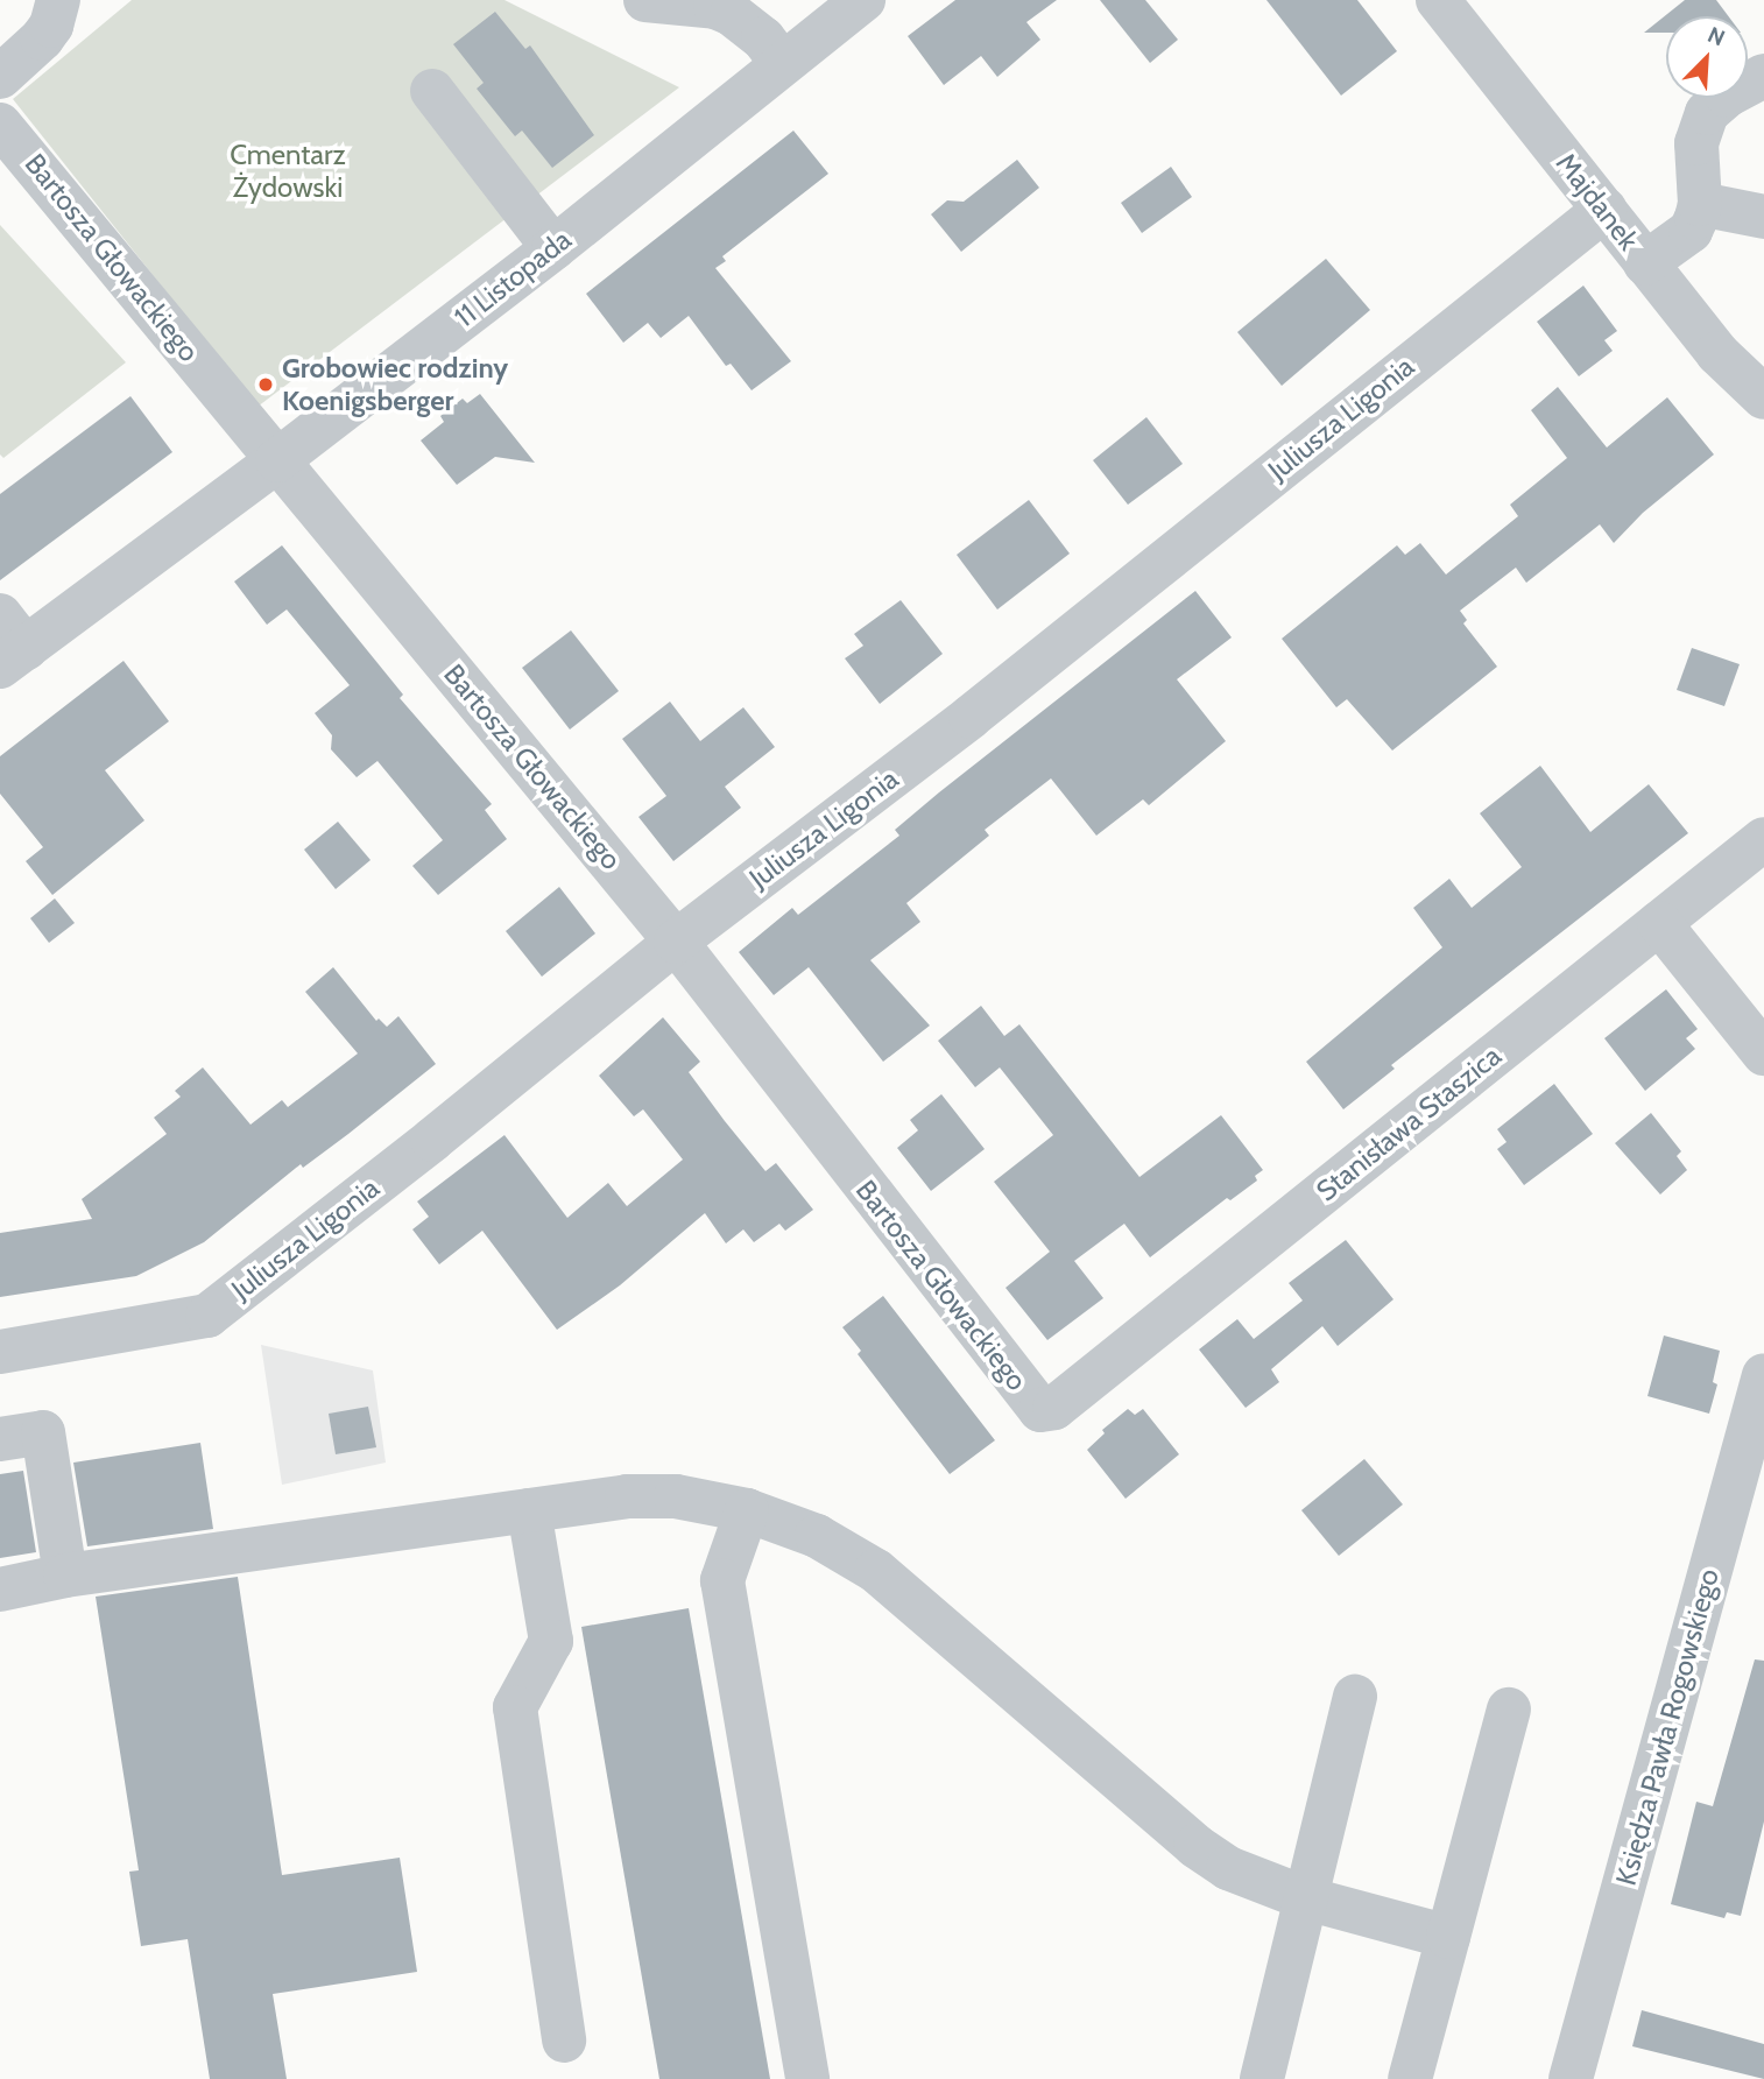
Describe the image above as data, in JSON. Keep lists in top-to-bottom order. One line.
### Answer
{"streets":{"street":["Majdanek","Bartosza Głowackiego","11 Listopada","Juliusza Ligonia","Stanisława Staszica","Księdza Pawła Rogowskiego"]},"crossings":[["Majdanek","Juliusza Ligonia"],["Bartosza Głowackiego","11 Listopada"],["Bartosza Głowackiego","Juliusza Ligonia"],["Bartosza Głowackiego","Stanisława Staszica"]],"parks":["Cmentarz Żydowski"],"places":["Grobowiec rodziny Koenigsberger"],"north":"top right"}
